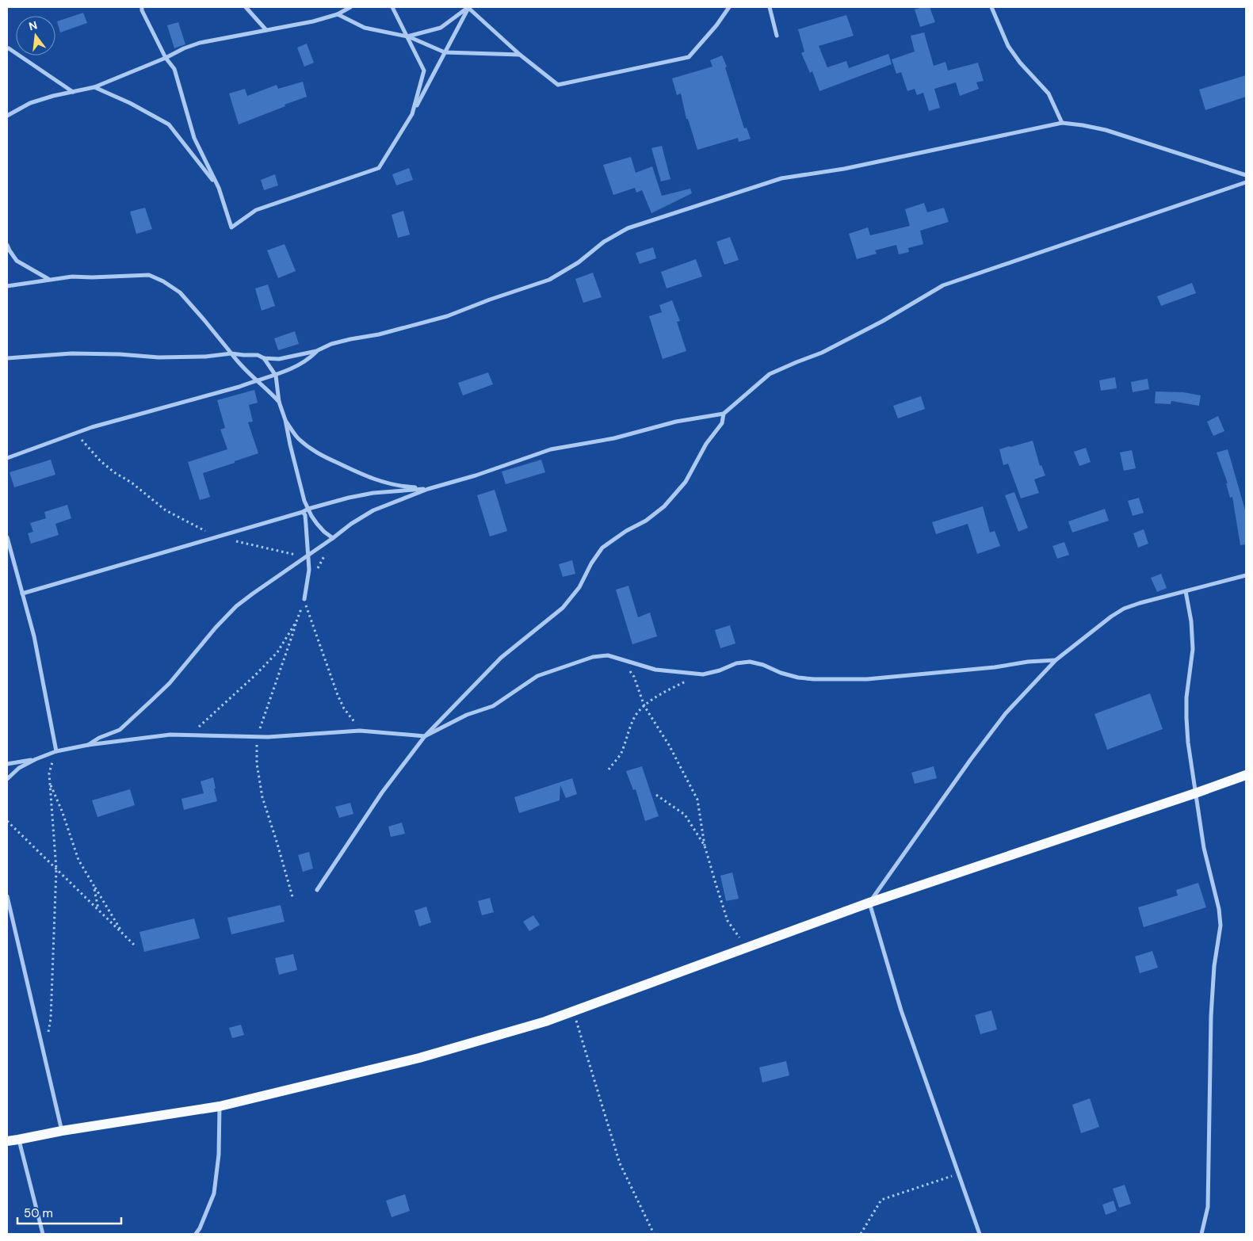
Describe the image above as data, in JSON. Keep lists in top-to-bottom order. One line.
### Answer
{"scale_bar":"50 m","north":"top"}
